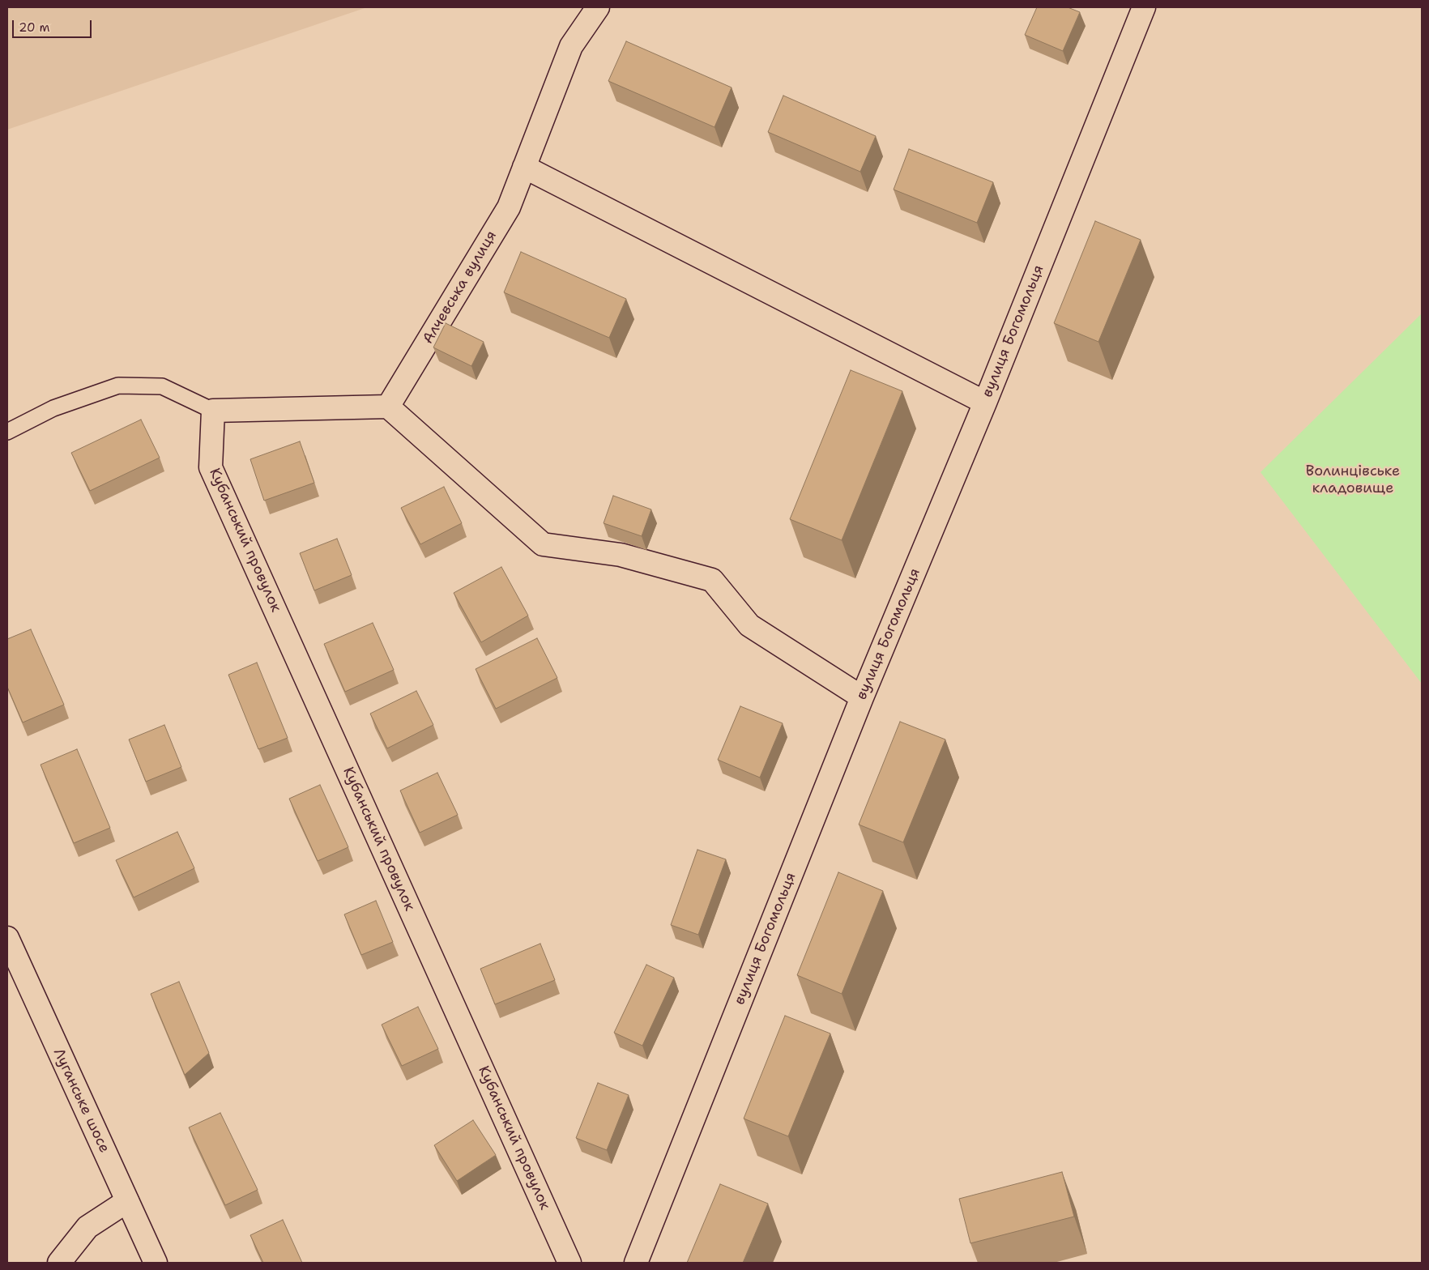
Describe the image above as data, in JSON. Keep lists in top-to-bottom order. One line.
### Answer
{"streets":{"street":["Алчевська вулиця","вулиця Богомольця","Кубанський провулок","Луганське шосе"]},"parks":["Волинцівське кладовище"],"scale_bar":"20 m"}
